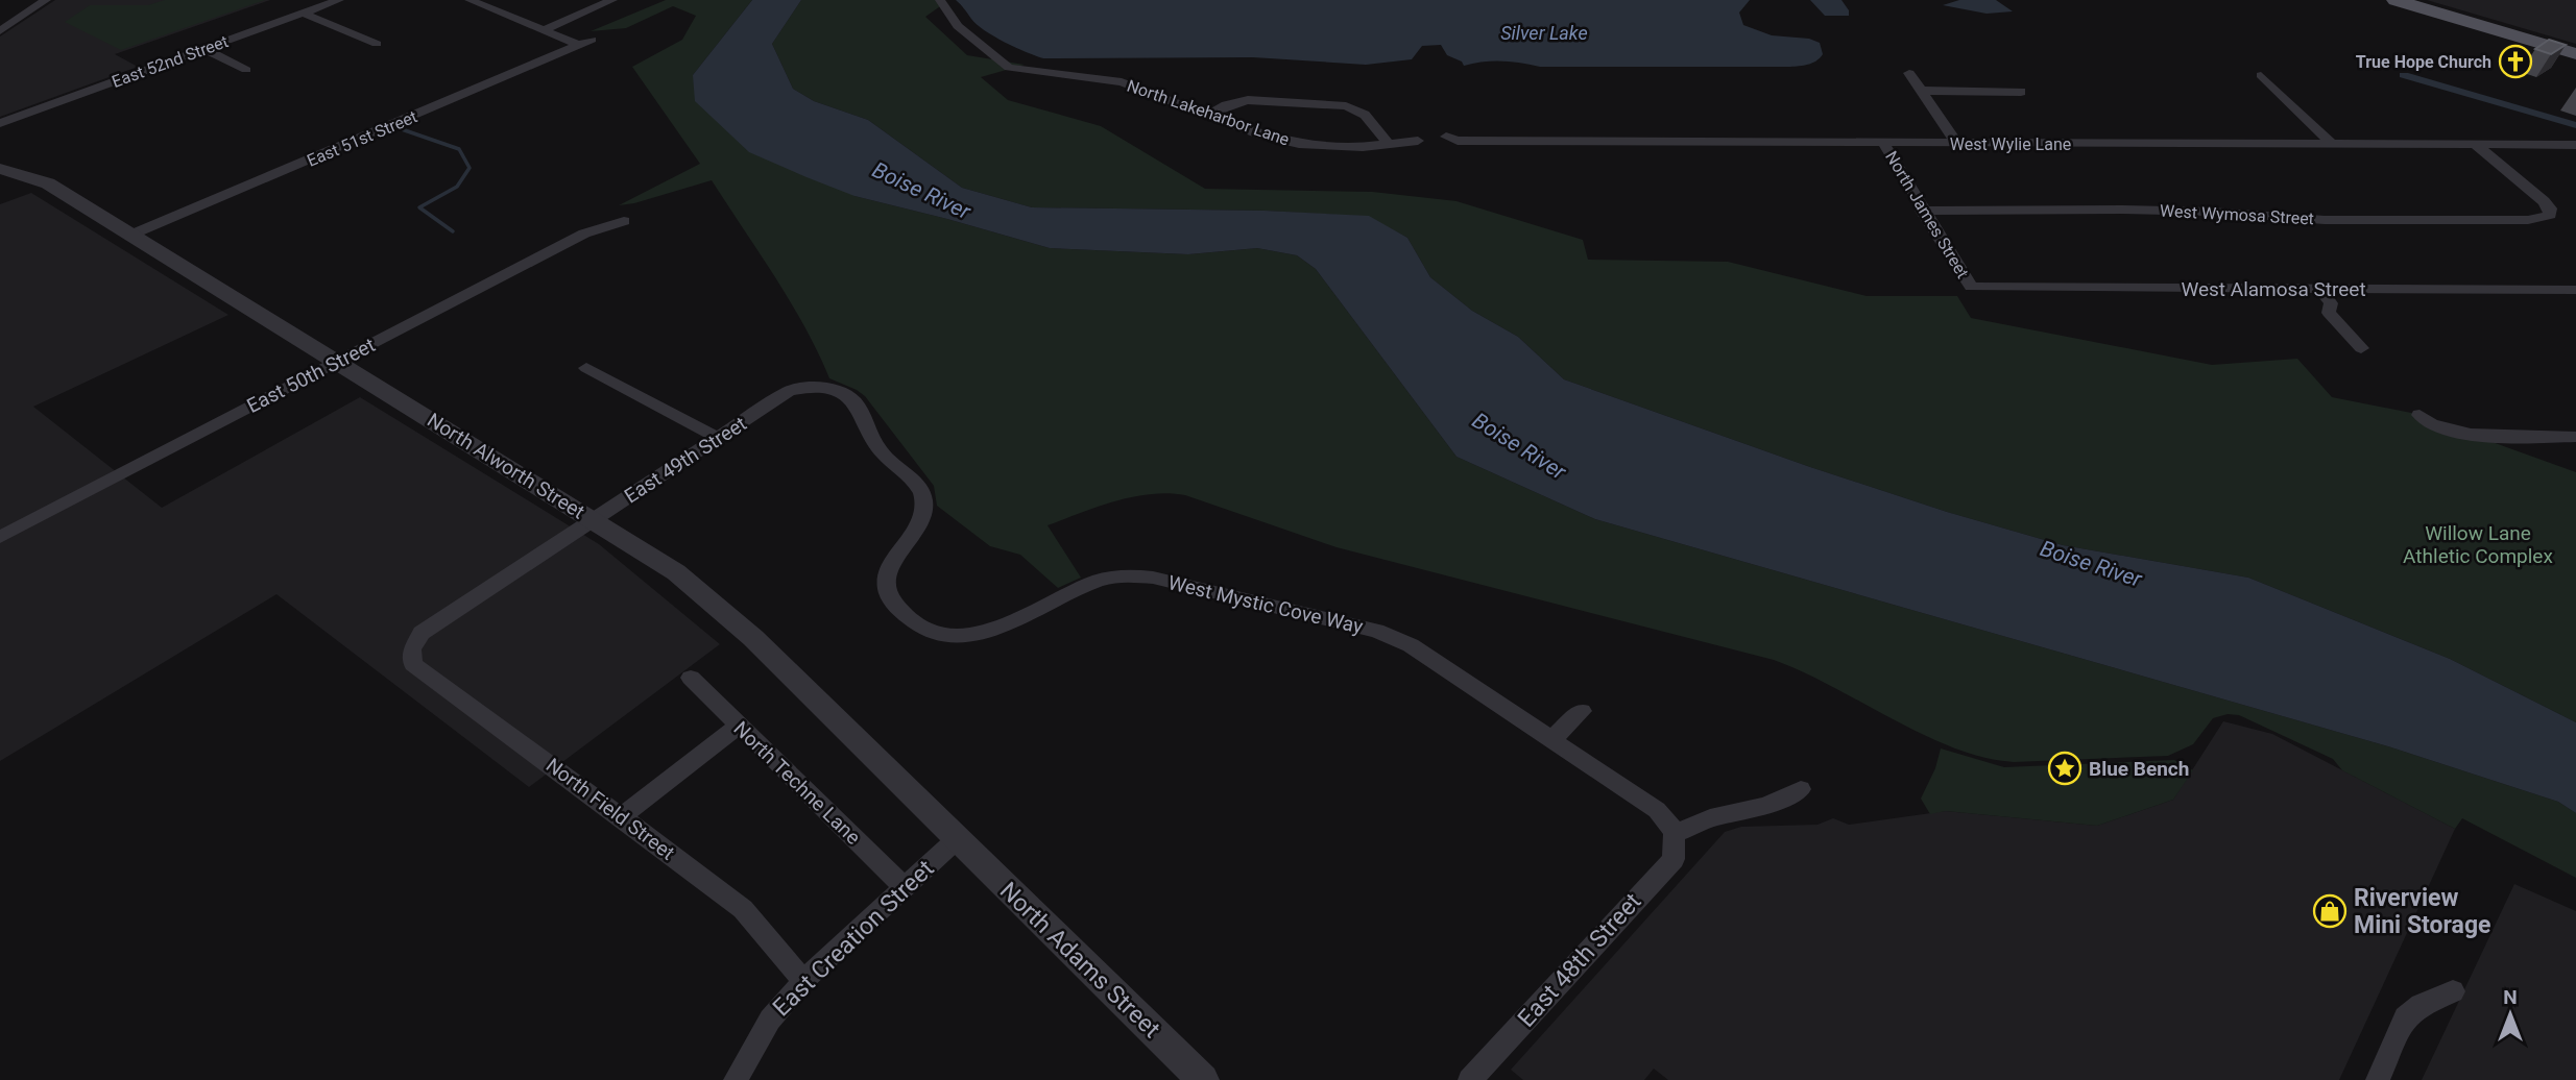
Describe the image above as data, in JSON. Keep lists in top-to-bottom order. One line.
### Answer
{"streets":{"street":["East 52nd Street","North Lakeharbor Lane","East 51st Street","West Wylie Lane","North James Street","West Wymosa Street","West Alamosa Street","East 50th Street","East 49th Street","North Alworth Street","West Mystic Cove Way","North Techne Lane","North Field Street","East Creation Street","North Adams Street","East 48th Street"]},"crossings":[["East 51st Street","North Alworth Street"],["West Wylie Lane","North James Street"],["West Wylie Lane","West Wymosa Street"],["North James Street","West Wymosa Street"],["North James Street","West Alamosa Street"],["East 50th Street","North Alworth Street"],["East 49th Street","North Alworth Street"],["East 49th Street","West Mystic Cove Way"],["East 49th Street","North Field Street"],["North Alworth Street","East Creation Street"],["North Alworth Street","North Adams Street"],["West Mystic Cove Way","East 48th Street"],["North Techne Lane","East Creation Street"],["North Field Street","East Creation Street"],["East Creation Street","North Adams Street"]],"water":["Silver Lake","Boise River"],"parks":["Willow Lane Athletic Complex"],"places":{"church":["True Hope Church"],"place":["Blue Bench"],"shop":["Riverview Mini Storage"]},"north":"top"}
